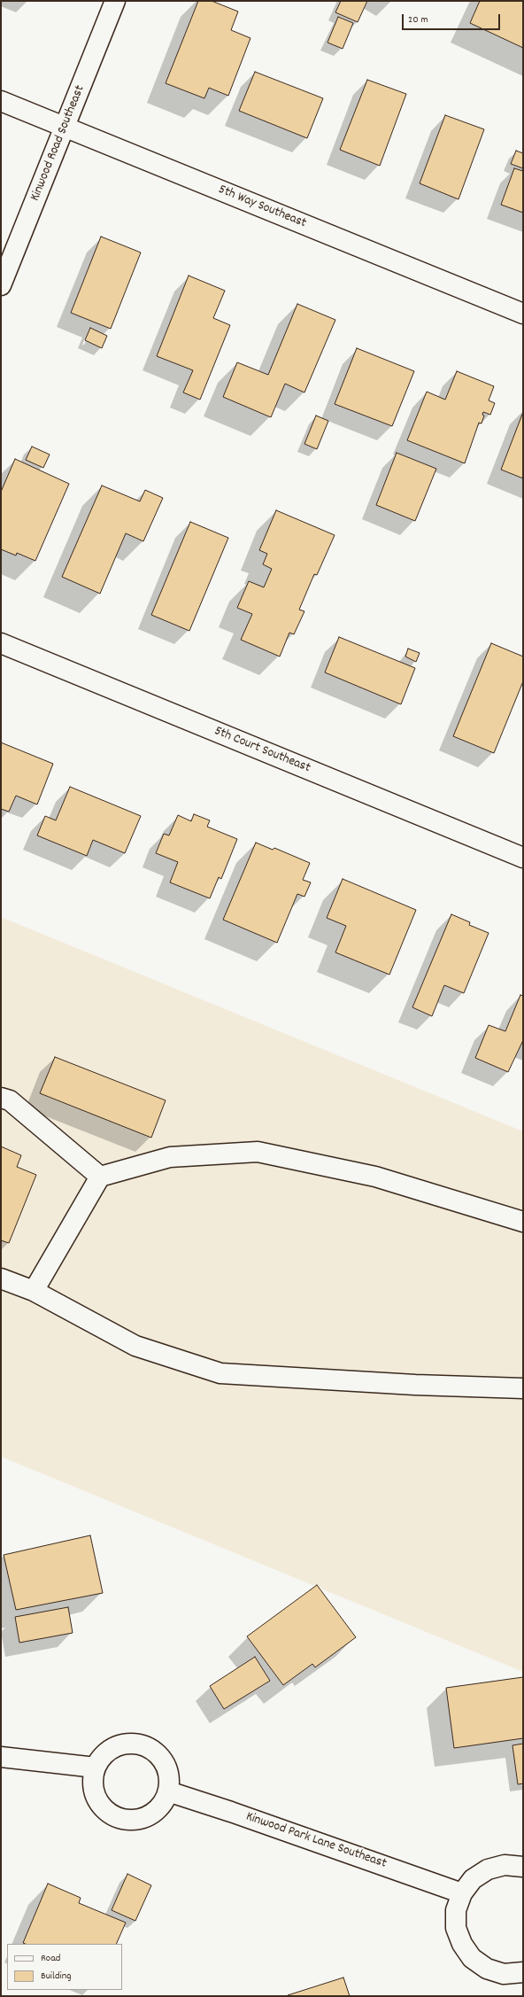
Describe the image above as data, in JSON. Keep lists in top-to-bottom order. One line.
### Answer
{"streets":{"street":["Kinwood Road Southeast","5th Way Southeast","5th Court Southeast","Kinwood Park Lane Southeast"]},"crossings":[["Kinwood Road Southeast","5th Way Southeast"]],"legend":["Road","Building"],"scale_bar":"20 m"}
